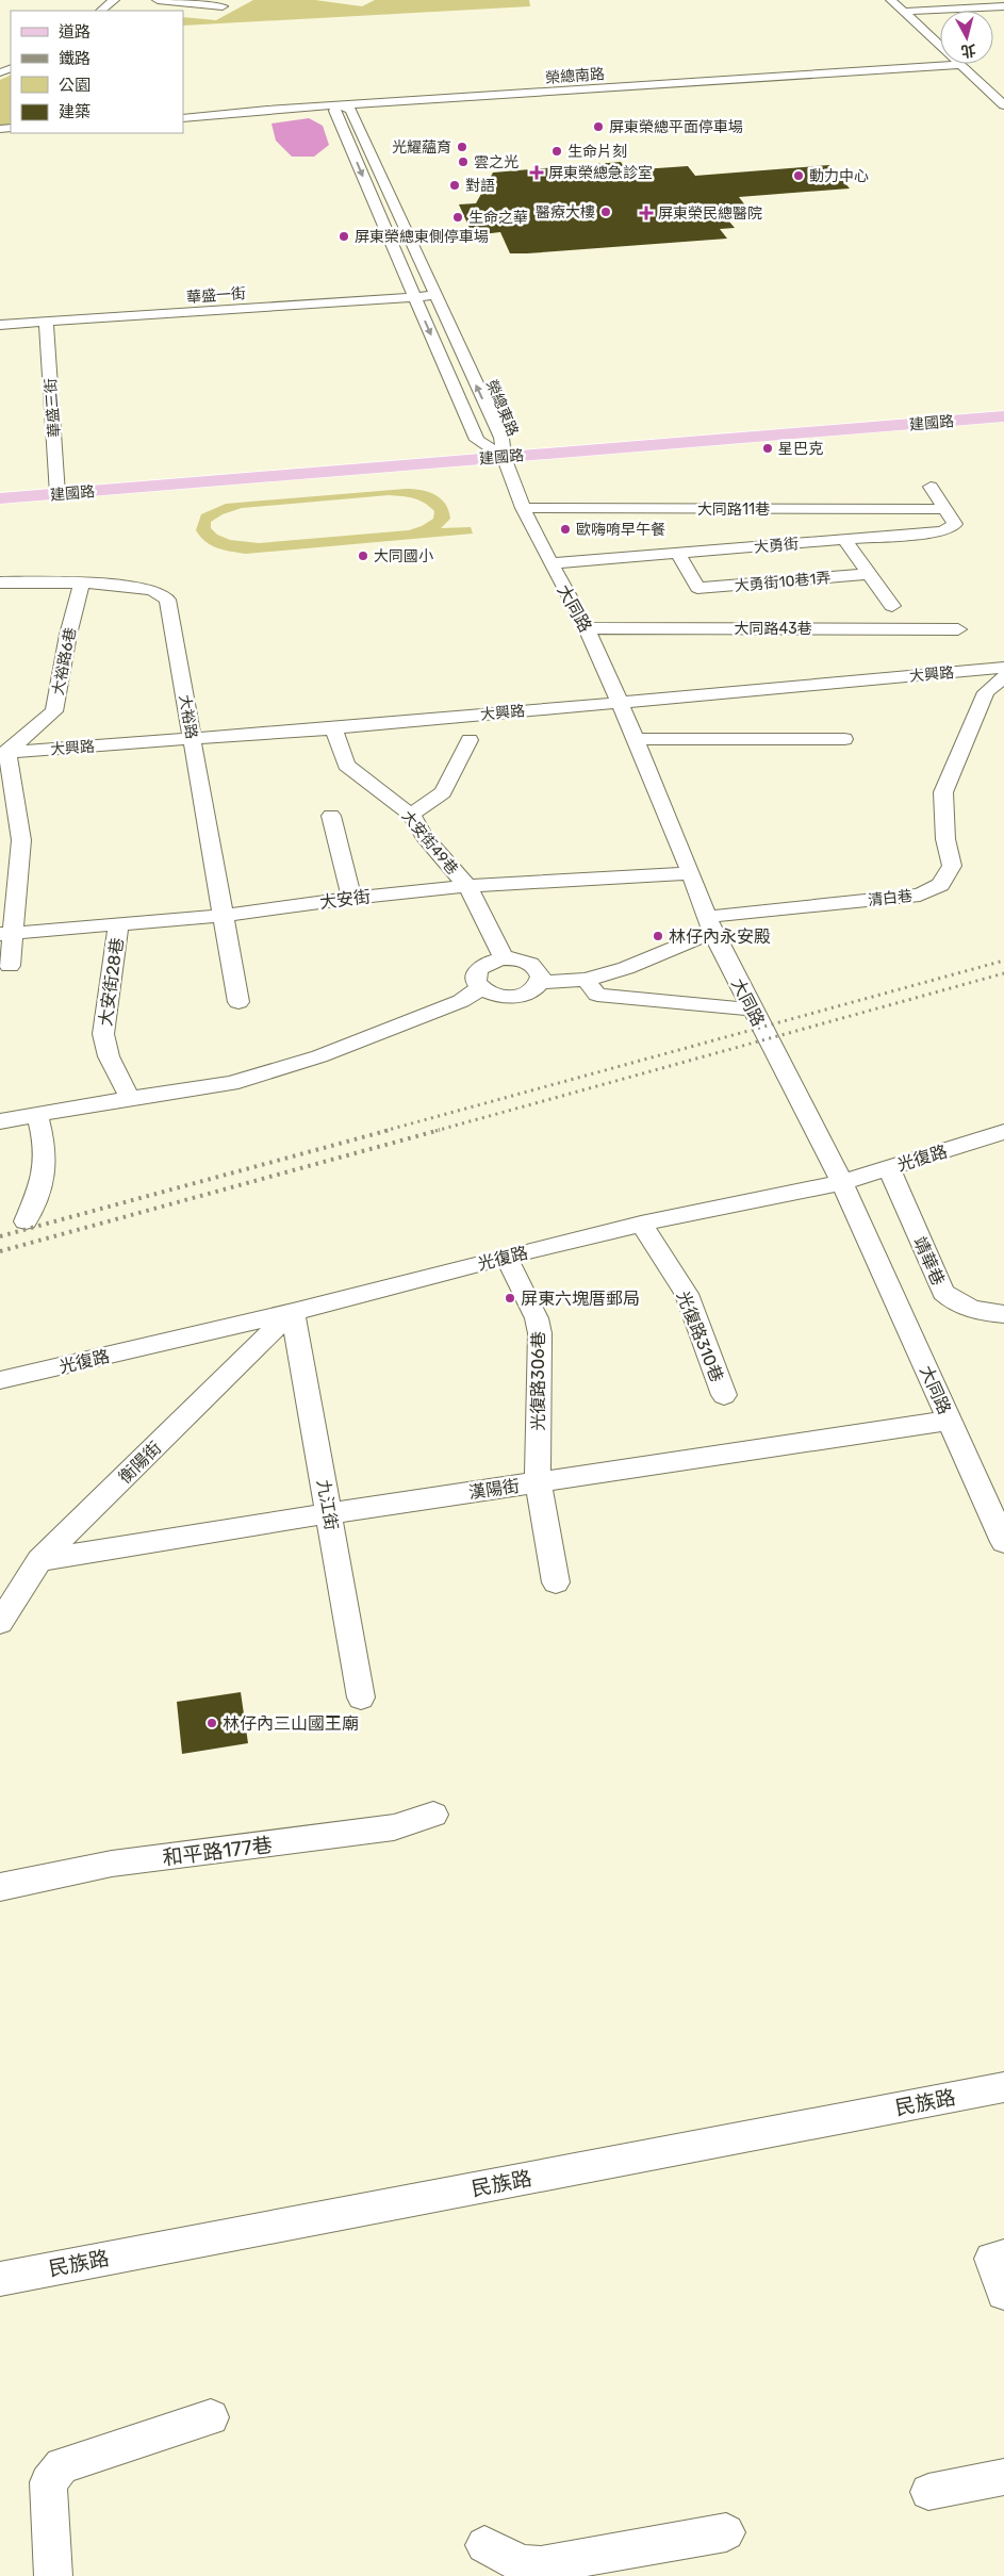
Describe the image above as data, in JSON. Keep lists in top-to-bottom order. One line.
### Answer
{"streets":{"main road":["建國路"],"street":["榮總南路","華盛一街","華盛三街","榮總東路","大同路11巷","大勇街","大勇街10巷1弄","大同路","大同路43巷","大裕路6巷","大興路","大裕路","大安街49巷","清白巷","大安街","大安街28巷","光復路","靖華巷","光復路310巷","光復路306巷","衡陽街","漢陽街","九江街","和平路177巷","民族路"]},"crossings":[["榮總南路","榮總東路"],["華盛一街","華盛三街"],["華盛一街","榮總東路"],["華盛三街","建國路"],["榮總東路","建國路"],["榮總東路","大同路"],["建國路","大同路"],["大同路11巷","大勇街"],["大同路11巷","大同路"],["大勇街","大勇街10巷1弄"],["大勇街","大同路"],["大同路","大同路43巷"],["大同路","大興路"],["大同路","清白巷"],["大同路","大安街"],["大同路","光復路"],["大同路","漢陽街"],["大裕路6巷","大興路"],["大裕路6巷","大裕路"],["大興路","大裕路"],["大興路","大安街49巷"],["大裕路","大安街"],["大安街49巷","清白巷"],["大安街49巷","大安街"],["大安街","大安街28巷"],["光復路","靖華巷"],["光復路","光復路310巷"],["光復路","光復路306巷"],["光復路","衡陽街"],["光復路","九江街"],["光復路306巷","漢陽街"],["衡陽街","漢陽街"],["衡陽街","九江街"],["漢陽街","九江街"]],"places":{"other":["屏東榮總平面停車場","光耀蘊育","生命片刻","雲之光","動力中心","對語","醫療大樓","生命之華","屏東榮總東側停車場","星巴克","歐嗨唷早午餐","大同國小","林仔內永安殿","屏東六塊厝郵局","林仔內三山國王廟"],"health":["屏東榮總急診室","屏東榮民總醫院"]},"legend":["道路","鐵路","公園","建築"],"north":"bottom"}
